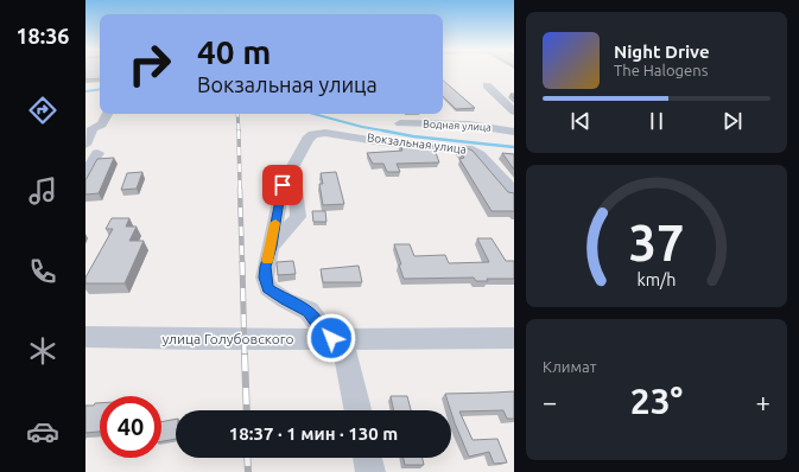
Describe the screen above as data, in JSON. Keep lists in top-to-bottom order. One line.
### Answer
{"streets":{"street":["Водная улица","Вокзальная улица","улица Голубовского"]},"crossings":[["Вокзальная улица","улица Голубовского"]],"page":{"tabs":"18:36","turn":["40 m","Вокзальная улица"],"song":["Night Drive","The Halogens"],"tile":"Климат","heat":["−","23°","+"],"limit":"40","trip":"18:37 · 1 мин · 130 m","gauge":["37","km/h"]}}
